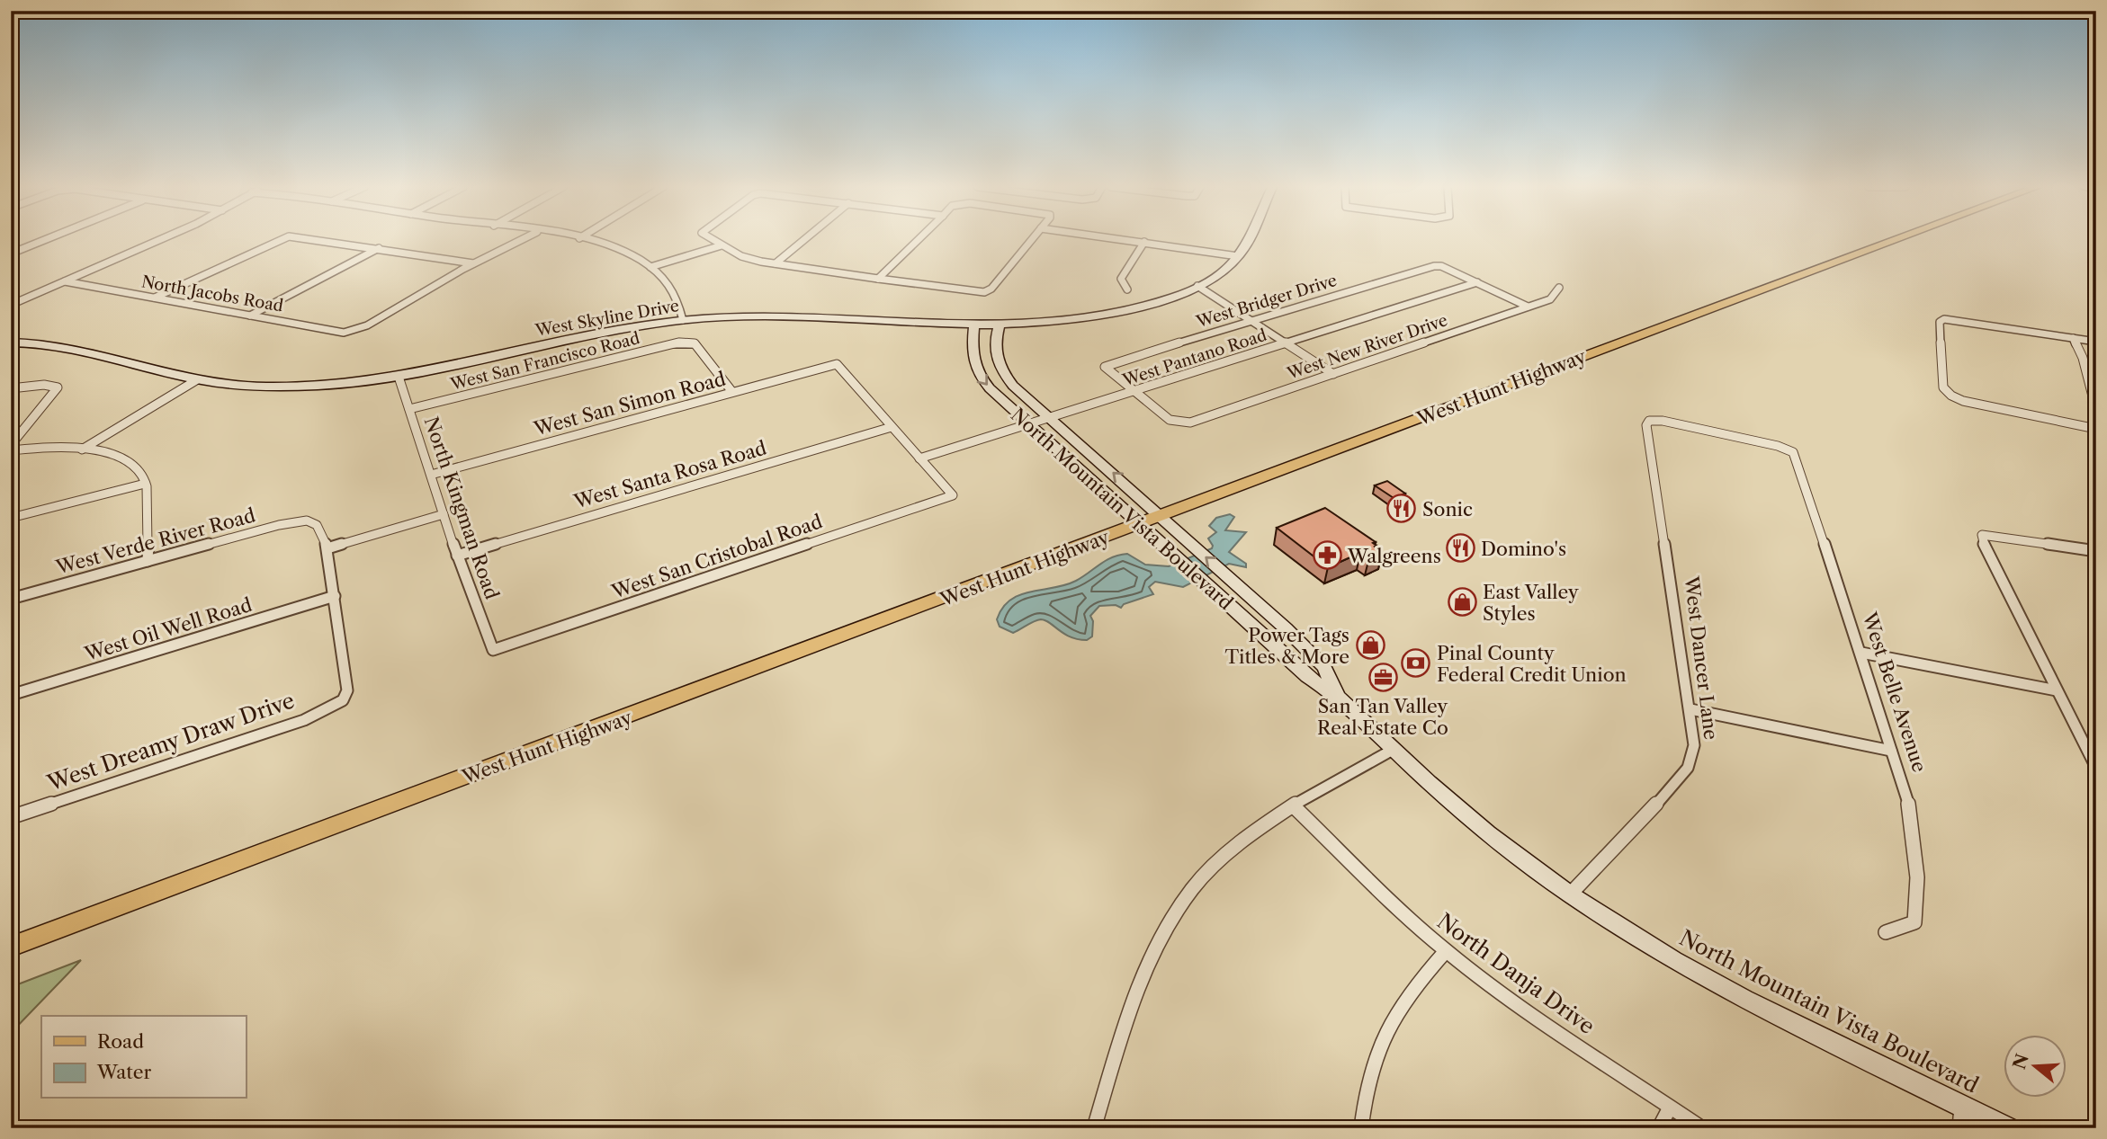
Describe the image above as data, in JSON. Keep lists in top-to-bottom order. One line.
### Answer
{"streets":{"main road":["West Hunt Highway"],"street":["North Jacobs Road","West Bridger Drive","West Skyline Drive","West New River Drive","West Pantano Road","West San Francisco Road","West San Simon Road","West Santa Rosa Road","North Kingman Road","North Mountain Vista Boulevard","West Verde River Road","West San Cristobal Road","West Oil Well Road","West Dancer Lane","West Belle Avenue","West Dreamy Draw Drive","North Danja Drive"]},"crossings":[["West Bridger Drive","West New River Drive"],["West Bridger Drive","West Pantano Road"],["West Skyline Drive","North Kingman Road"],["West Skyline Drive","North Mountain Vista Boulevard"],["West New River Drive","West Pantano Road"],["West Pantano Road","North Mountain Vista Boulevard"],["West Pantano Road","West San Cristobal Road"],["West San Francisco Road","West San Simon Road"],["West San Francisco Road","North Kingman Road"],["West Hunt Highway","North Mountain Vista Boulevard"],["West San Simon Road","West Santa Rosa Road"],["West San Simon Road","North Kingman Road"],["West Santa Rosa Road","North Kingman Road"],["North Kingman Road","West San Cristobal Road"],["North Mountain Vista Boulevard","West Dancer Lane"],["West Oil Well Road","West Dreamy Draw Drive"],["West Dancer Lane","West Belle Avenue"]],"places":{"restaurant":["Sonic","Domino's"],"pharmacy":["Walgreens"],"shop":["East Valley Styles","Power Tags Titles & More"],"bank":["Pinal County Federal Credit Union"],"office":["San Tan Valley Real Estate Co"]},"legend":["Road","Water"],"north":"left"}
